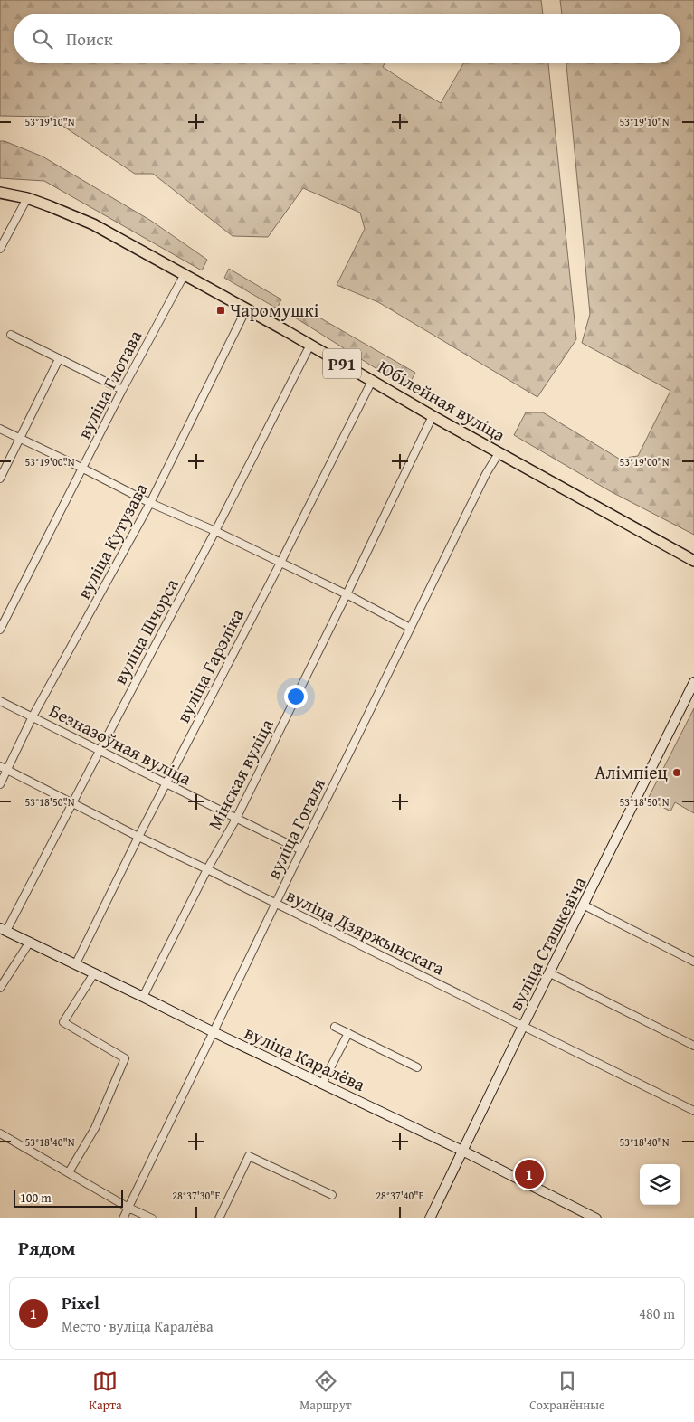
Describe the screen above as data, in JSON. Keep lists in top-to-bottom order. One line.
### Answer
{"streets":{"main road":["Р91","Юбілейная вуліца"],"street":["вуліца Глотава","вуліца Кутузава","вуліца Шчорса","вуліца Гарэліка","Безназоўная вуліца","Мінская вуліца","вуліца Гогаля","вуліца Дзяржынскага","вуліца Сташкевіча","вуліца Каралёва"]},"crossings":[["Р91","Юбілейная вуліца"],["вуліца Глотава","Юбілейная вуліца"],["Юбілейная вуліца","вуліца Кутузава"],["Юбілейная вуліца","вуліца Шчорса"],["Юбілейная вуліца","вуліца Гарэліка"],["Юбілейная вуліца","Мінская вуліца"],["Юбілейная вуліца","вуліца Гогаля"],["вуліца Кутузава","Безназоўная вуліца"],["вуліца Кутузава","вуліца Дзяржынскага"],["вуліца Шчорса","Безназоўная вуліца"],["вуліца Шчорса","вуліца Дзяржынскага"],["вуліца Шчорса","вуліца Каралёва"],["вуліца Гарэліка","Безназоўная вуліца"],["вуліца Гарэліка","вуліца Дзяржынскага"],["вуліца Гарэліка","вуліца Каралёва"],["Безназоўная вуліца","Мінская вуліца"],["Безназоўная вуліца","вуліца Гогаля"],["Мінская вуліца","вуліца Дзяржынскага"],["Мінская вуліца","вуліца Каралёва"],["вуліца Гогаля","вуліца Дзяржынскага"],["вуліца Гогаля","вуліца Каралёва"],["вуліца Дзяржынскага","вуліца Сташкевіча"],["вуліца Сташкевіча","вуліца Каралёва"]],"places":{"transit":["Чаромушкі"],"other":["Алімпіец"]},"scale_bar":"100 m","page":{"search":"Поиск","pins":"1","scale":"100 m","heading":"Рядом","list":[{"mark":"1","name":"Pixel","note":"Место · вуліца Каралёва","value":"480 m"}],"nav":["Карта","Маршрут","Сохранённые"]},"coordinates":["53°19'10\"N","53°19'00\"N","53°18'50\"N","53°18'40\"N","28°37'30\"E","28°37'40\"E"]}
